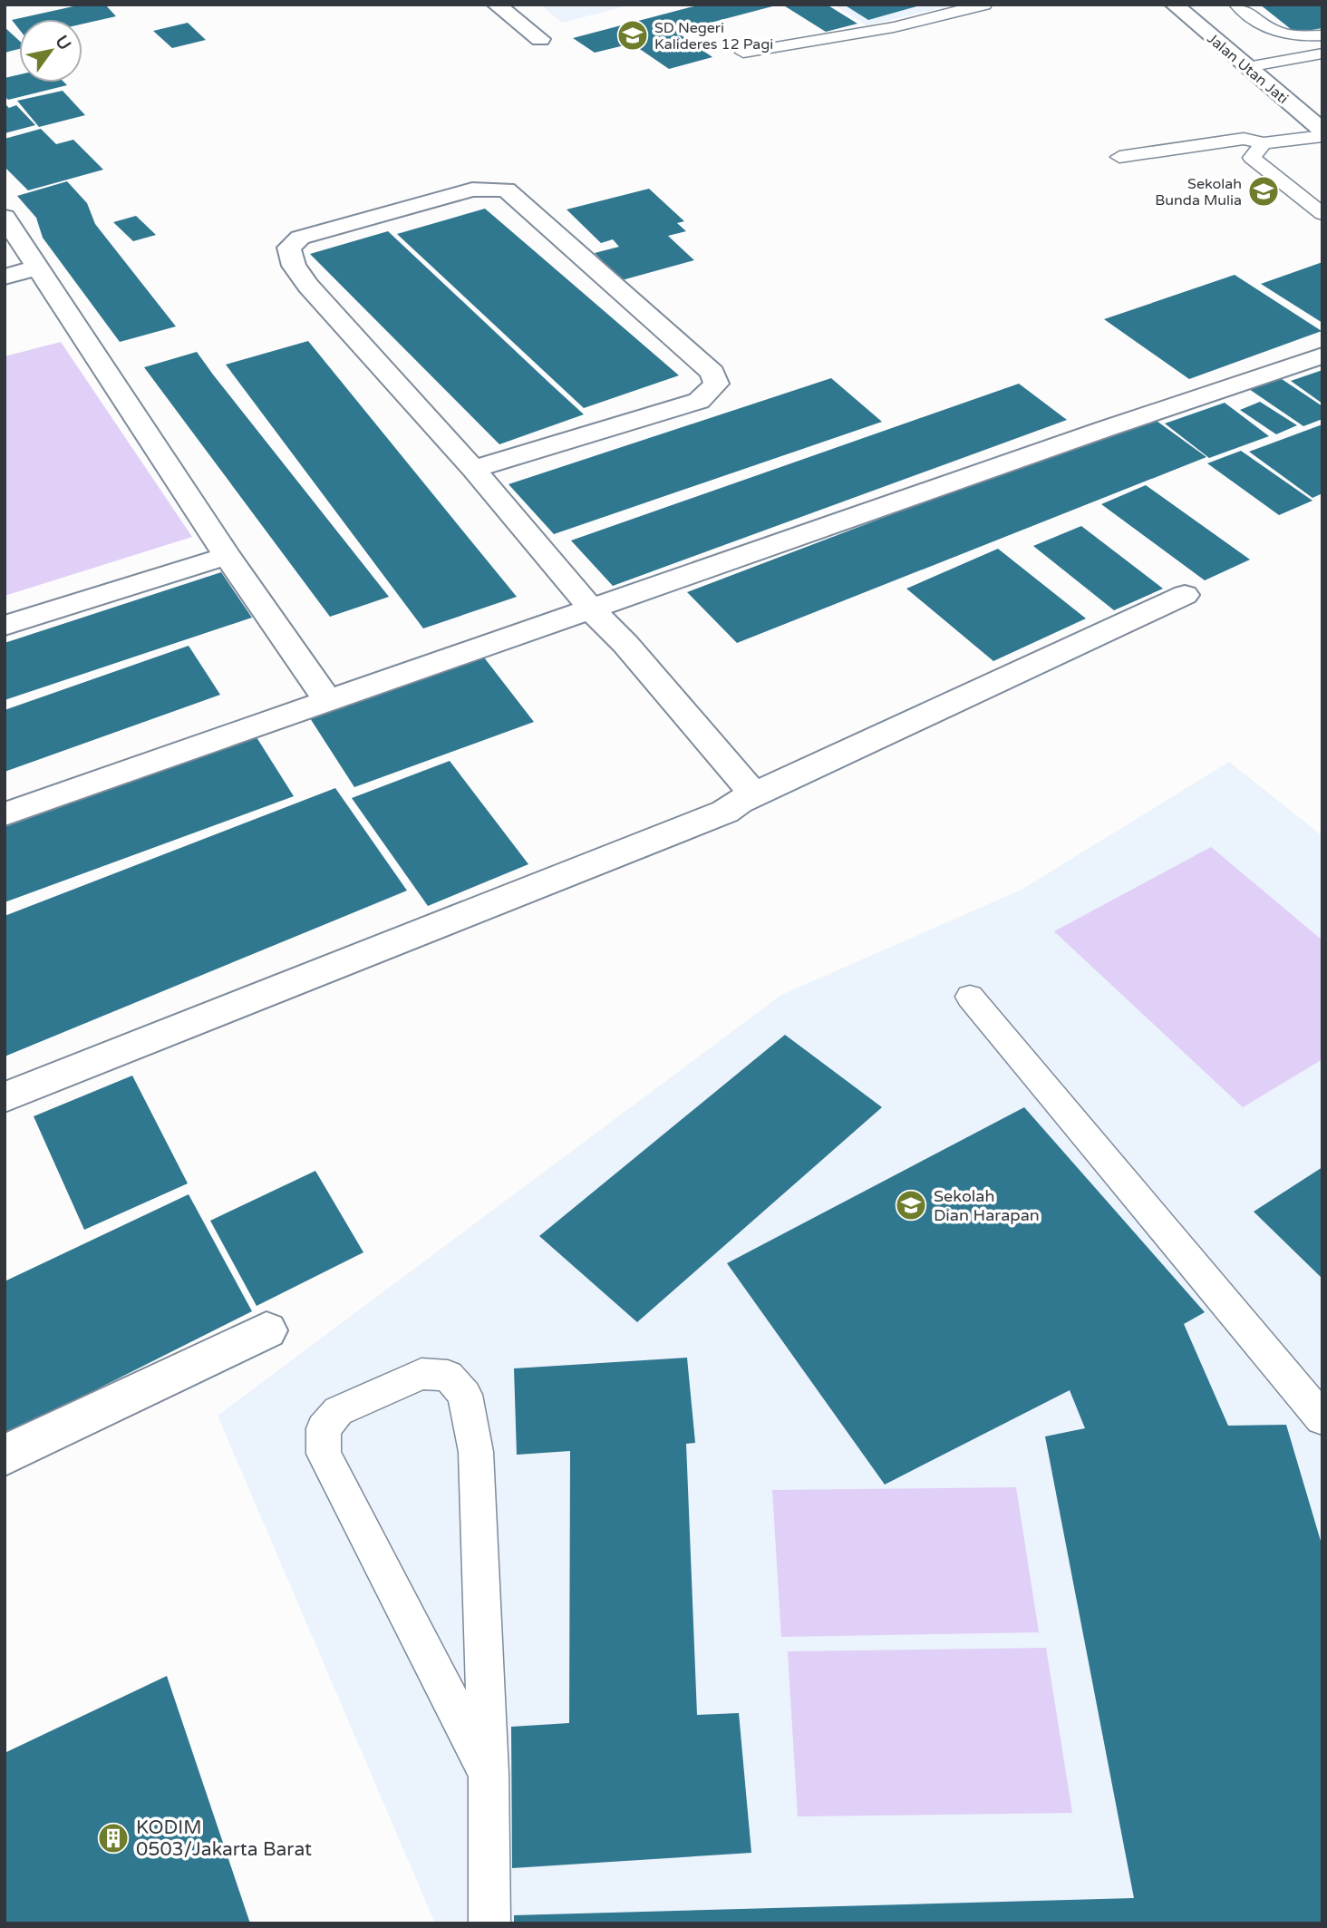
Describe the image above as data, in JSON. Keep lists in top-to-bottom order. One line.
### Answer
{"streets":{"street":["Jalan Utan Jati"]},"places":{"school or university":["SD Negeri Kalideres 12 Pagi","Sekolah Bunda Mulia","Sekolah Dian Harapan"],"building":["KODIM 0503/Jakarta Barat"]},"north":"top right"}
